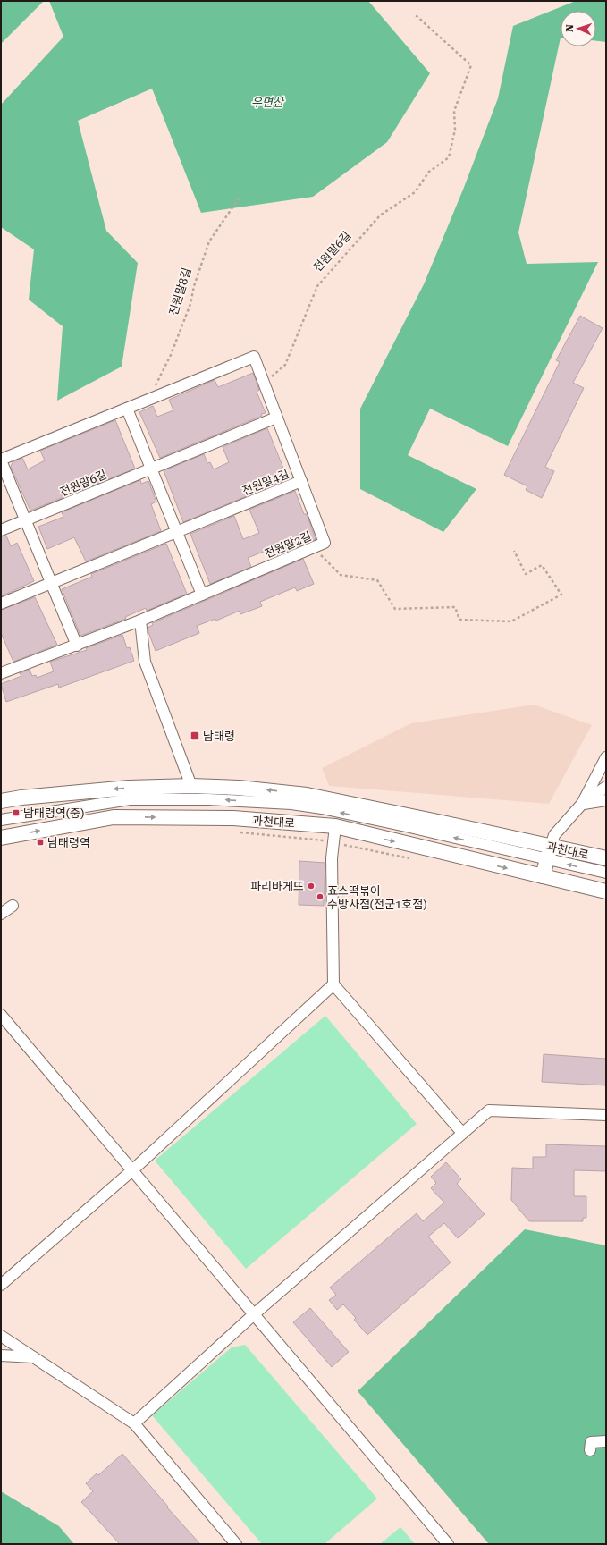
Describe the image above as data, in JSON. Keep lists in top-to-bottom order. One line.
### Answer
{"streets":{"main road":["과천대로"],"street":["전원말6길","전원말4길","전원말2길"],"path":["전원말8길"]},"crossings":[["전원말6길","전원말4길"],["전원말4길","전원말2길"]],"parks":["우면산"],"places":{"transit":["남태령","남태령역(중)","남태령역"],"other":["파리바게뜨","죠스떡볶이 수방사점(전군1호점)"]},"north":"left"}
